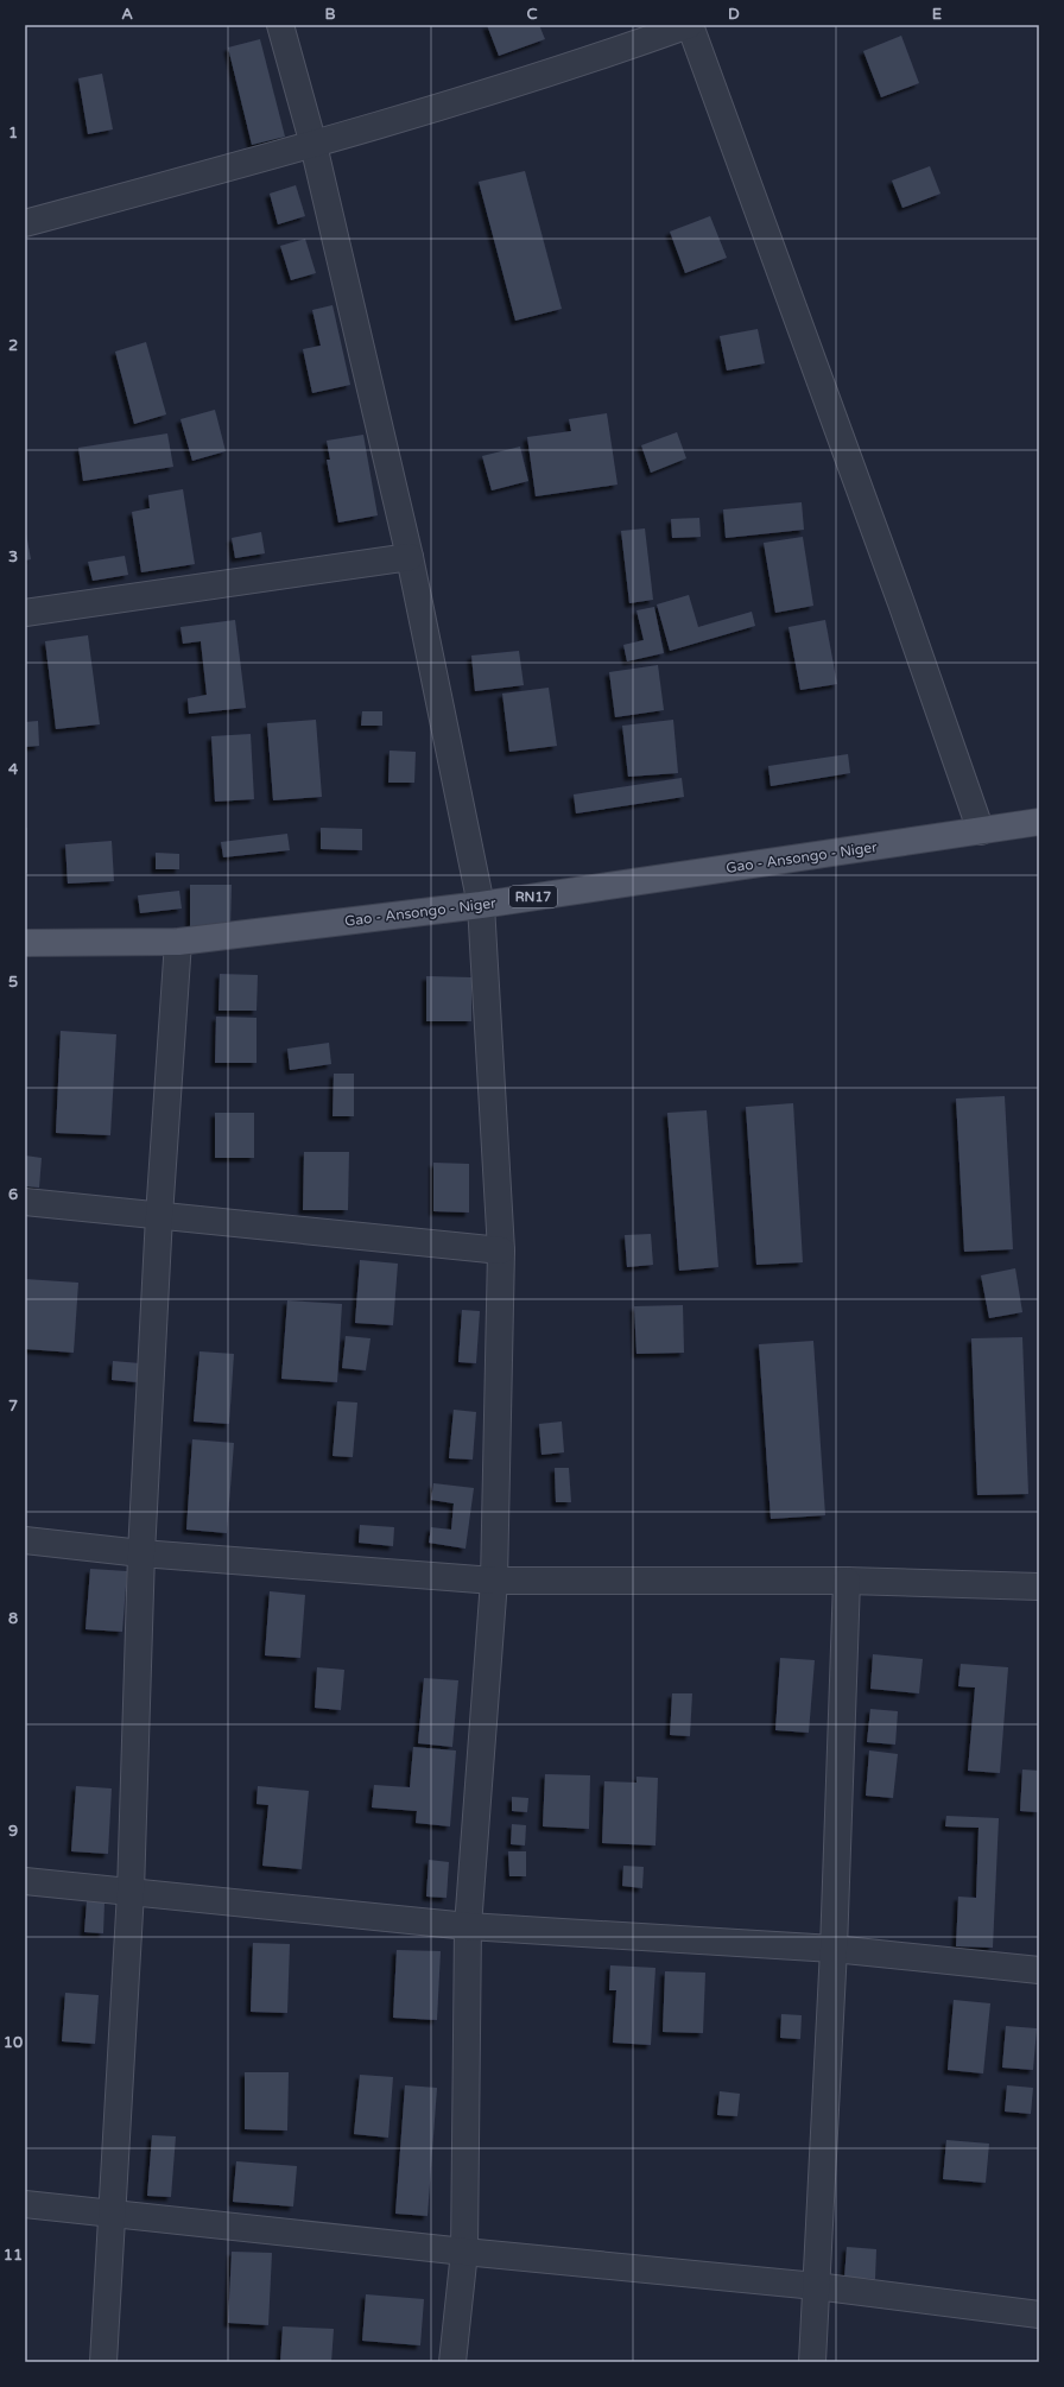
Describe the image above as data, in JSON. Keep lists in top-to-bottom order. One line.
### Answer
{"streets":{"main road":["Gao - Ansongo - Niger","RN17"]},"grid":{"columns":["A","B","C","D","E"],"rows":["1","2","3","4","5","6","7","8","9","10","11"]}}
